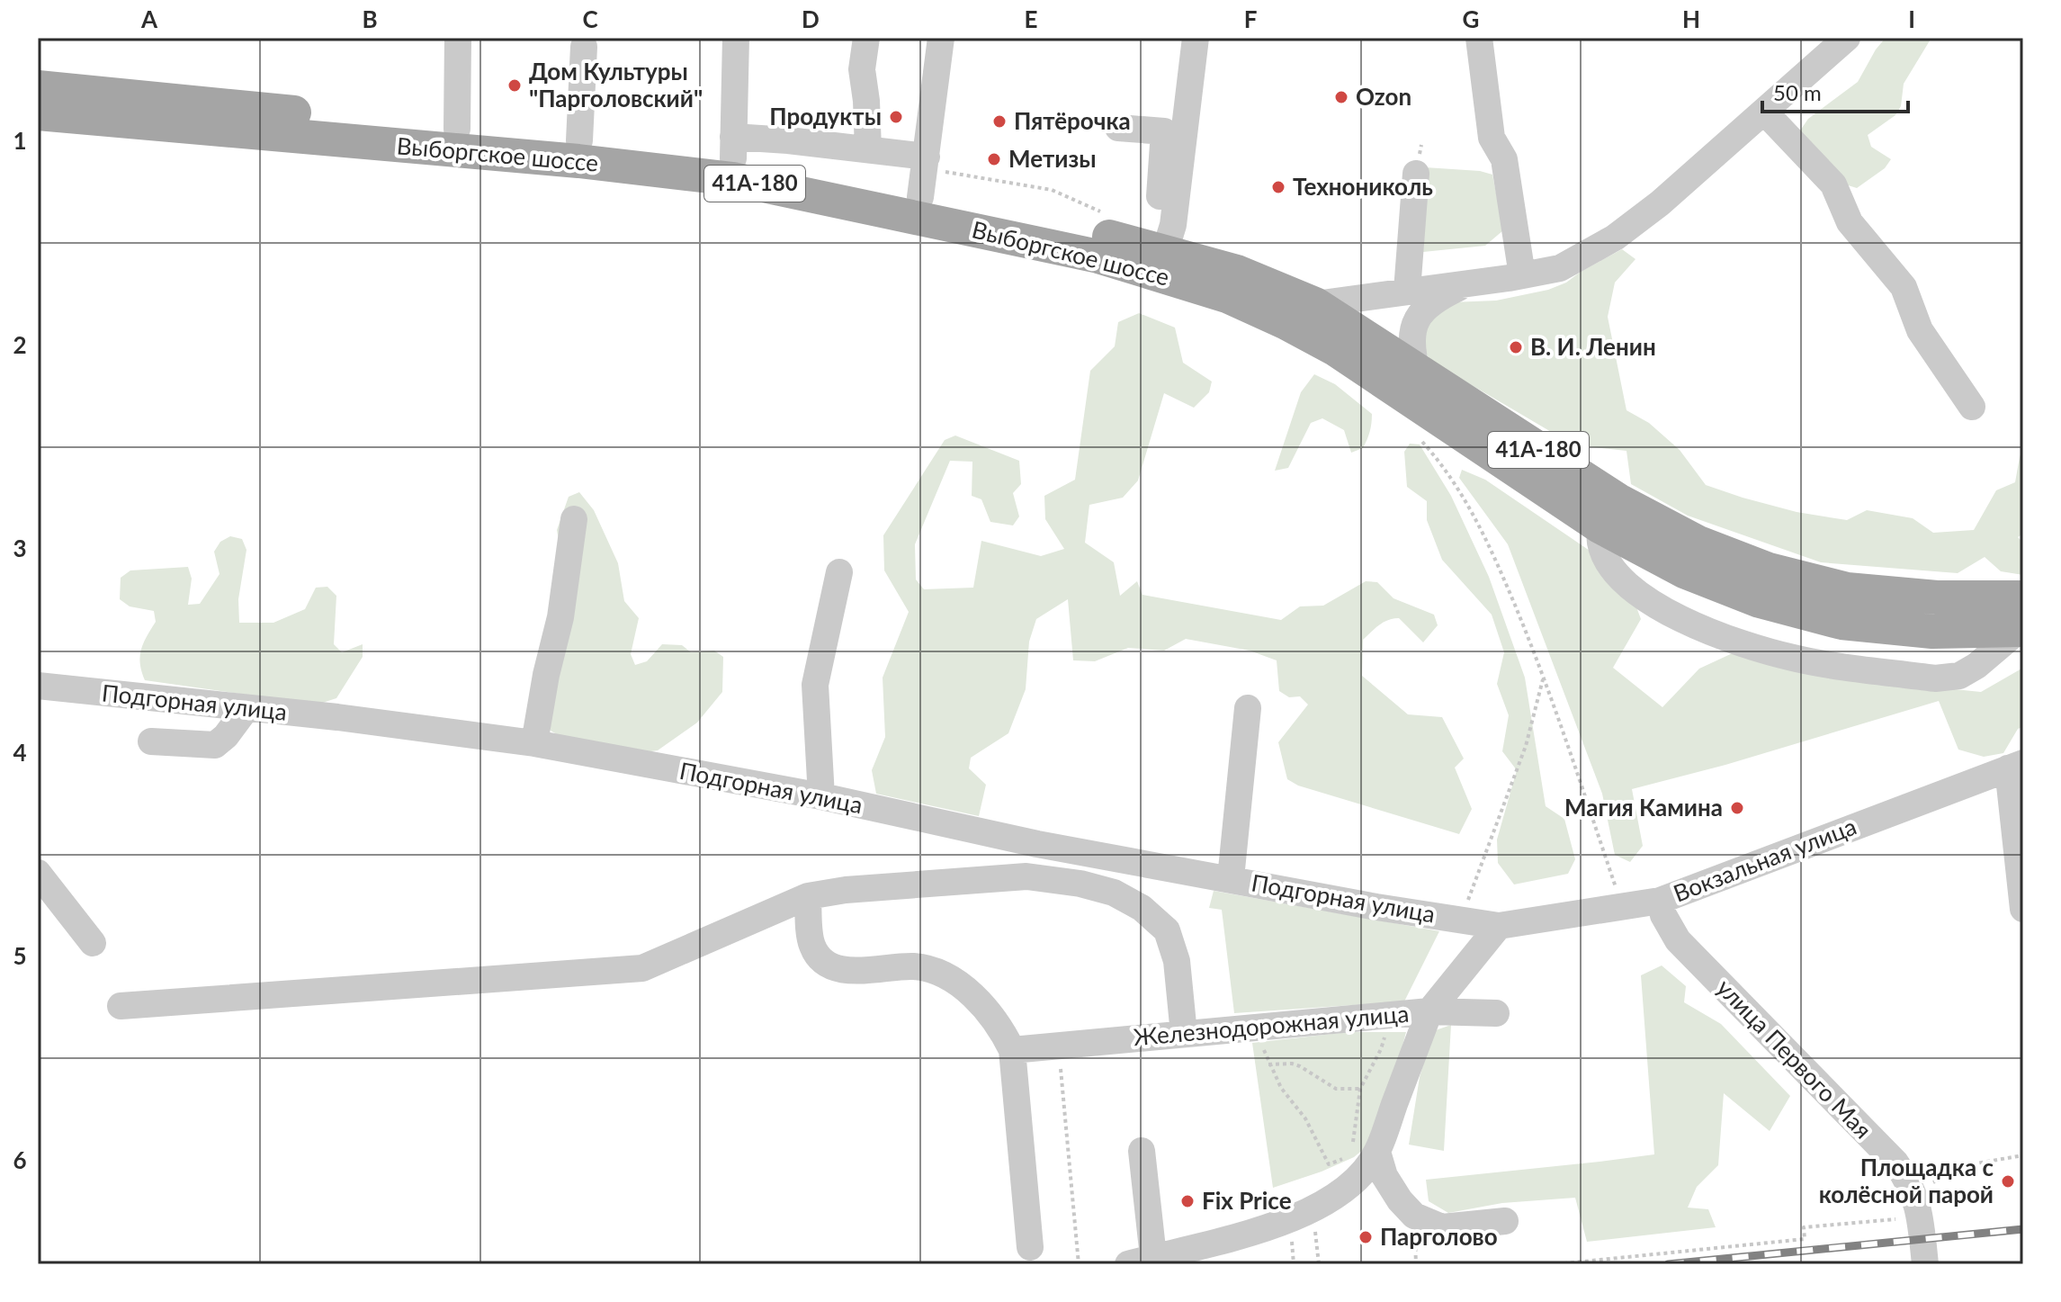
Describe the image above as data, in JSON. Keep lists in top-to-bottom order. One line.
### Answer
{"streets":{"main road":["Выборгское шоссе","41А-180"],"street":["Подгорная улица","Вокзальная улица","Железнодорожная улица","улица Первого Мая"]},"crossings":[["Подгорная улица","Вокзальная улица"],["Подгорная улица","Железнодорожная улица"],["Вокзальная улица","Железнодорожная улица"],["Вокзальная улица","улица Первого Мая"]],"places":["Дом Культуры \"Парголовский\"","Ozon","Продукты","Пятёрочка","Метизы","Технониколь","В. И. Ленин","Магия Камина","Площадка с колёсной парой","Fix Price","Парголово"],"scale_bar":"50 m","grid":{"columns":["A","B","C","D","E","F","G","H","I"],"rows":["1","2","3","4","5","6"]}}
